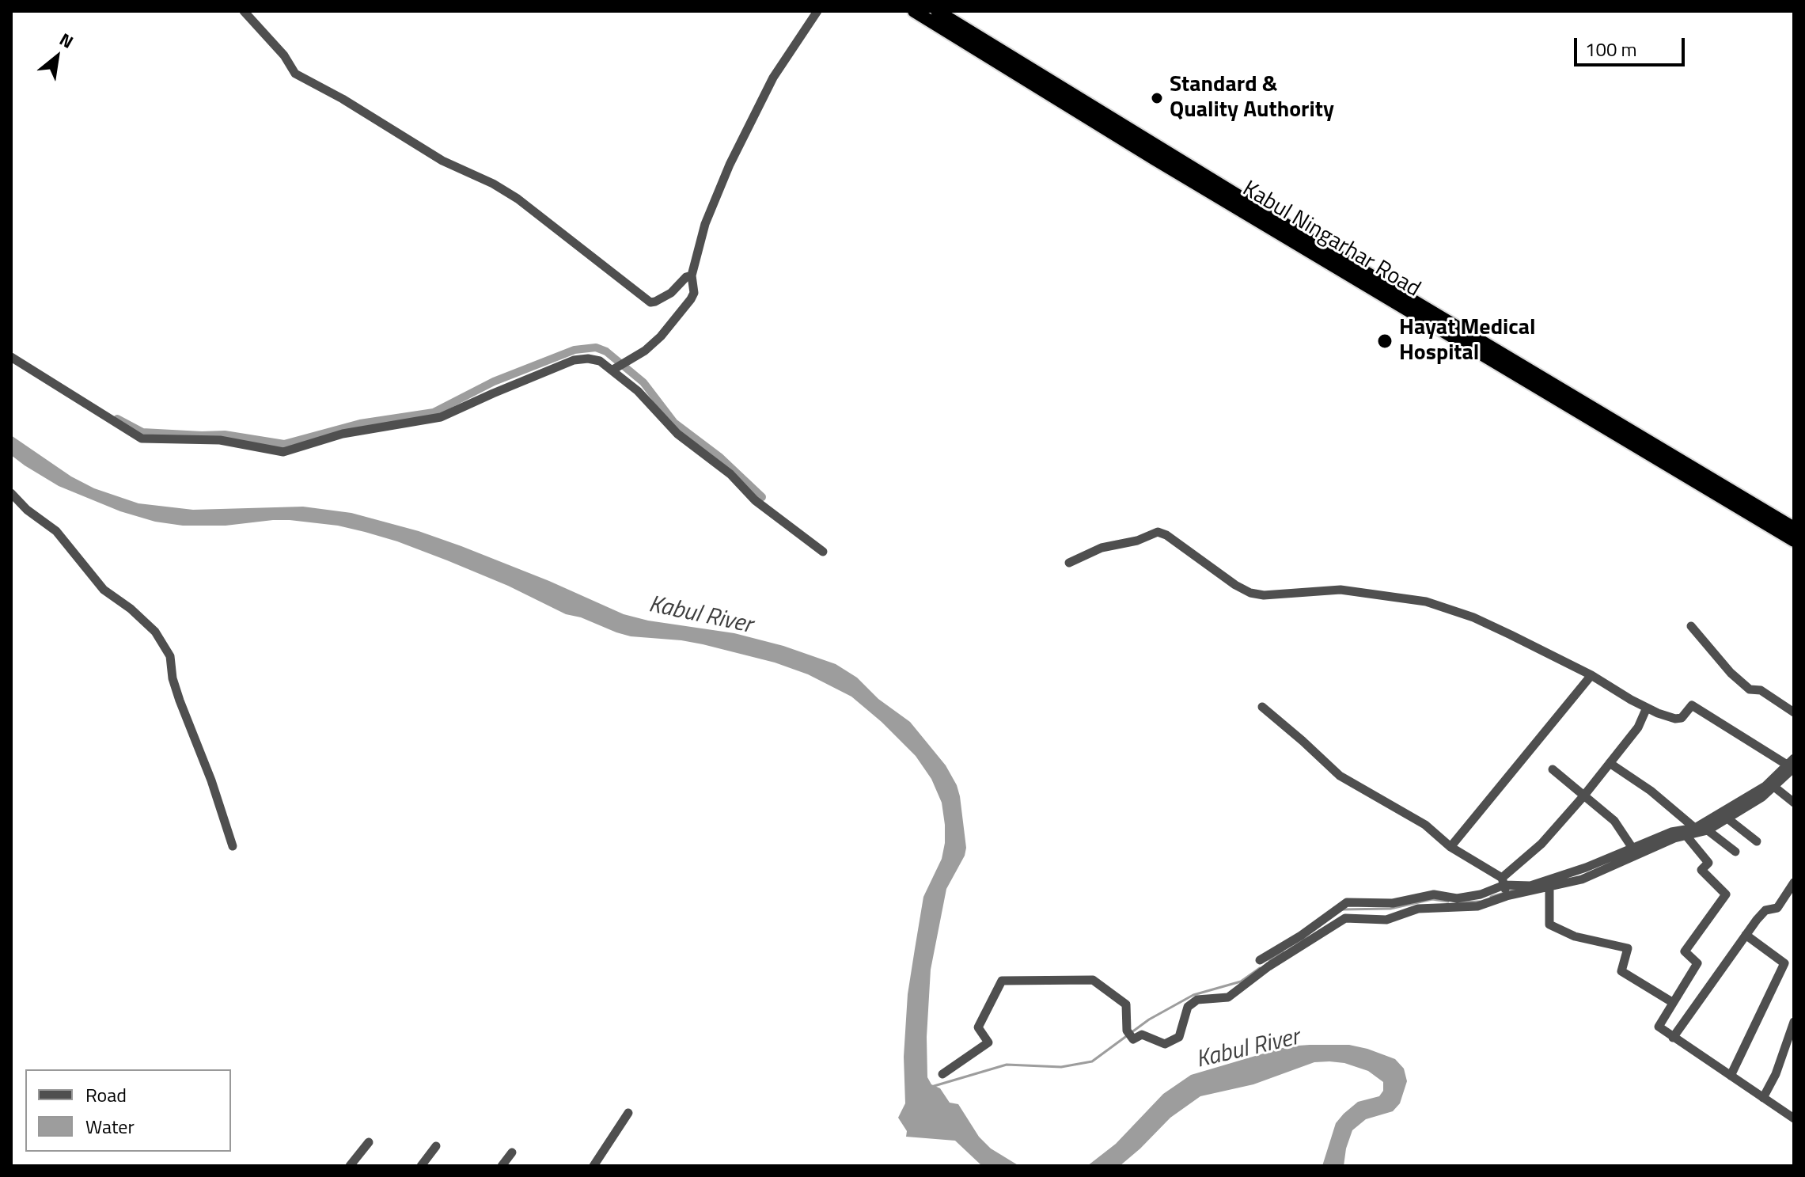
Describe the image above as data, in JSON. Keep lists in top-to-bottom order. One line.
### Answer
{"streets":{"highway":["Kabul Ningarhar Road"]},"water":["Kabul River"],"places":["Standard & Quality Authority","Hayat Medical Hospital"],"legend":["Road","Water"],"scale_bar":"100 m","north":"top right"}
